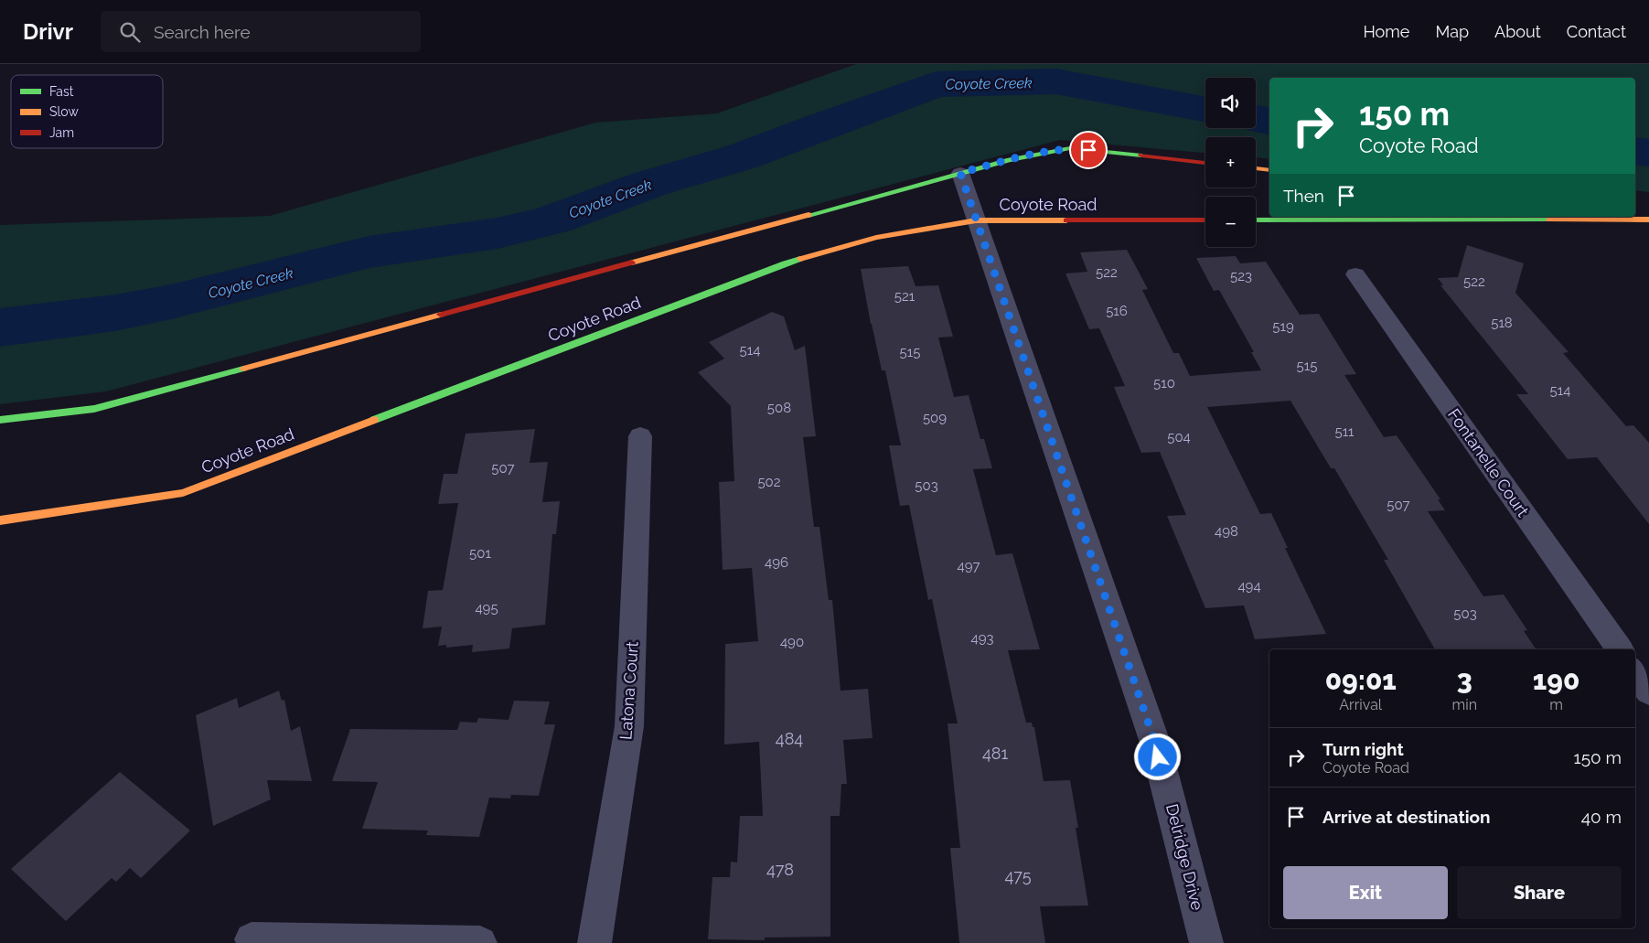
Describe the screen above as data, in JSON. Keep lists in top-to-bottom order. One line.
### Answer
{"streets":{"street":["Coyote Road","Fontanelle Court","Latona Court","Delridge Drive"]},"crossings":[["Coyote Road","Delridge Drive"]],"water":["Coyote Creek"],"house_numbers":["522","523","522","521","516","518","519","514","515","515","510","514","508","509","511","504","507","502","503","507","498","501","496","497","494","495","503","493","490","484","481","478","475"],"legend":["Fast","Slow","Jam"],"page":{"header":"Drivr","search":"Search here","nav":["Home","Map","About","Contact"],"map_buttons":["+","−"],"turn":["150 m","Coyote Road"],"then":"Then","eta":["09:01","Arrival","3","min","190","m"],"list":[{"name":"Turn right","note":"Coyote Road","value":"150 m"},{"name":"Arrive at destination","value":"40 m"}],"buttons":["Exit","Share"]}}
